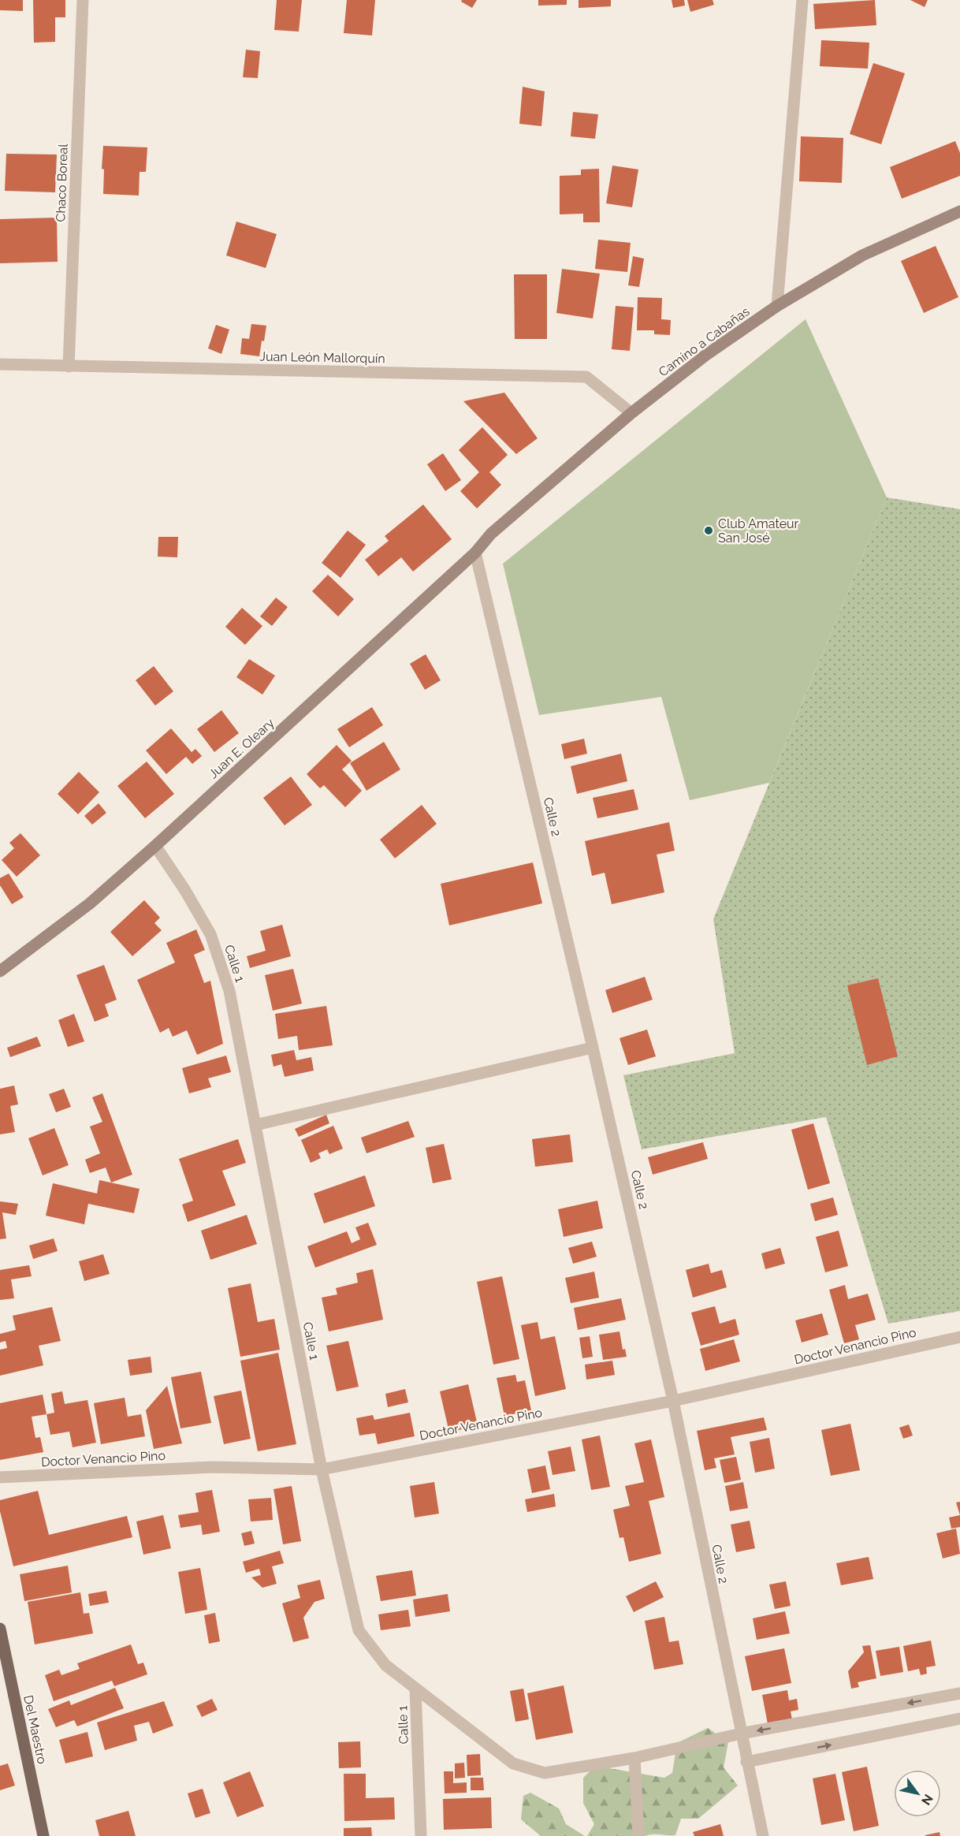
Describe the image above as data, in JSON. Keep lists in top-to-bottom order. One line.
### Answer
{"streets":{"main road":["Del Maestro"],"street":["Chaco Boreal","Camino a Cabañas","Juan León Mallorquín","Juan E. Oleary","Calle 2","Calle 1","Doctor Venancio Pino"]},"crossings":[["Chaco Boreal","Juan León Mallorquín"],["Camino a Cabañas","Juan León Mallorquín"],["Camino a Cabañas","Juan E. Oleary"],["Juan E. Oleary","Calle 2"],["Juan E. Oleary","Calle 1"],["Calle 2","Doctor Venancio Pino"],["Calle 1","Doctor Venancio Pino"]],"places":["Club Amateur San José"],"north":"bottom right"}
